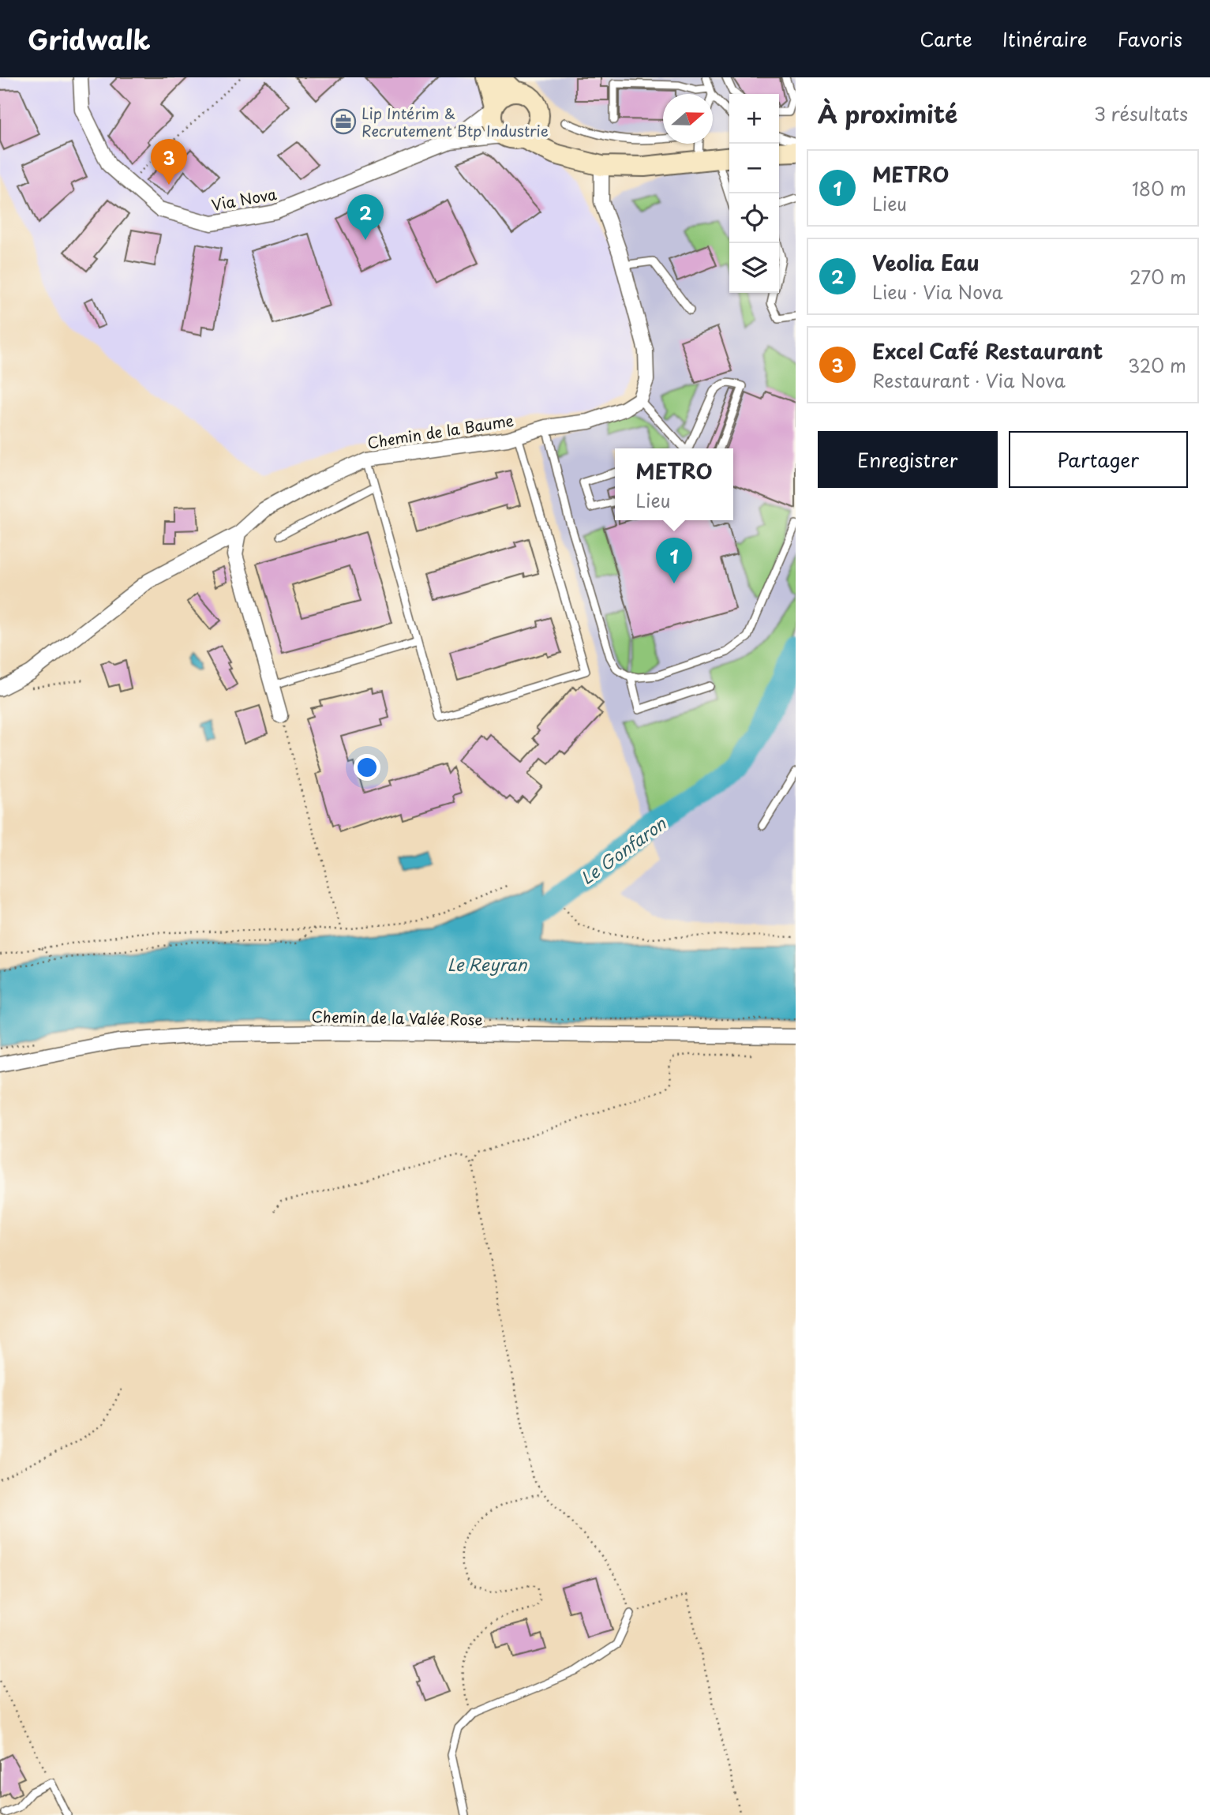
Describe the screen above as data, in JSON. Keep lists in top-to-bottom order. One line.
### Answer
{"streets":{"street":["Via Nova","Chemin de la Baume","Chemin de la Valée Rose"]},"water":["Le Gonfaron","Le Reyran"],"places":{"office":["Lip Intérim & Recrutement Btp Industrie"]},"north":"right","page":{"header":"Gridwalk","nav":["Carte","Itinéraire","Favoris"],"heading":["À proximité","3 résultats"],"map_buttons":["+","−"],"pins":["3","2","1"],"list":[{"mark":"1","name":"METRO","note":"Lieu","value":"180 m"},{"mark":"2","name":"Veolia Eau","note":"Lieu · Via Nova","value":"270 m"},{"mark":"3","name":"Excel Café Restaurant","note":"Restaurant · Via Nova","value":"320 m"}],"buttons":["Enregistrer","Partager"],"popup":["METRO","Lieu"]}}
